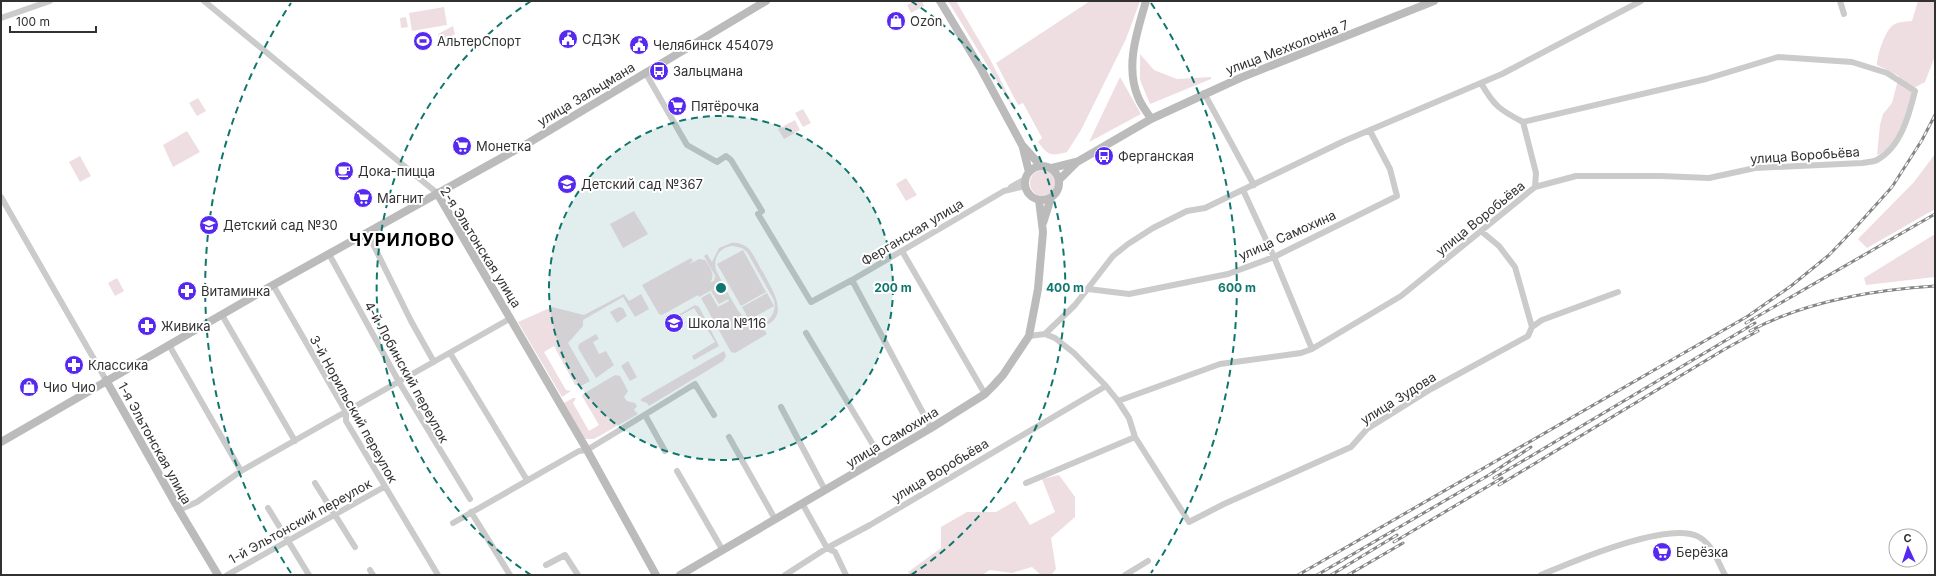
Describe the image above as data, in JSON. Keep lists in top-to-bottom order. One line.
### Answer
{"streets":{"street":["улица Мехколонна 7","улица Зальцмана","улица Воробьёва","Ферганская улица","улица Самохина","2-я Эльтонская улица","4-й Лобинский переулок","улица Зудова","3-й Норильский переулок","1-я Эльтонская улица","1-й Эльтонский переулок"]},"crossings":[["улица Зальцмана","Ферганская улица"],["улица Зальцмана","2-я Эльтонская улица"],["улица Зальцмана","4-й Лобинский переулок"],["улица Зальцмана","3-й Норильский переулок"],["улица Зальцмана","1-я Эльтонская улица"],["3-й Норильский переулок","1-й Эльтонский переулок"]],"districts":["ЧУРИЛОВО"],"places":{"shop":["Ozon","Чио Чио"],"public building":["СДЭК","Челябинск 454079"],"sports":["АльтерСпорт"],"bus stop":["Зальцмана","Ферганская"],"supermarket":["Пятёрочка","Монетка","Магнит","Берёзка"],"cafe":["Дока-пицца"],"school or university":["Детский сад №367","Детский сад №30","Школа №116"],"pharmacy":["Витаминка","Живика","Классика"]},"scale_bar":"100 m","north":"top","rings":["200 m","400 m","600 m"]}
